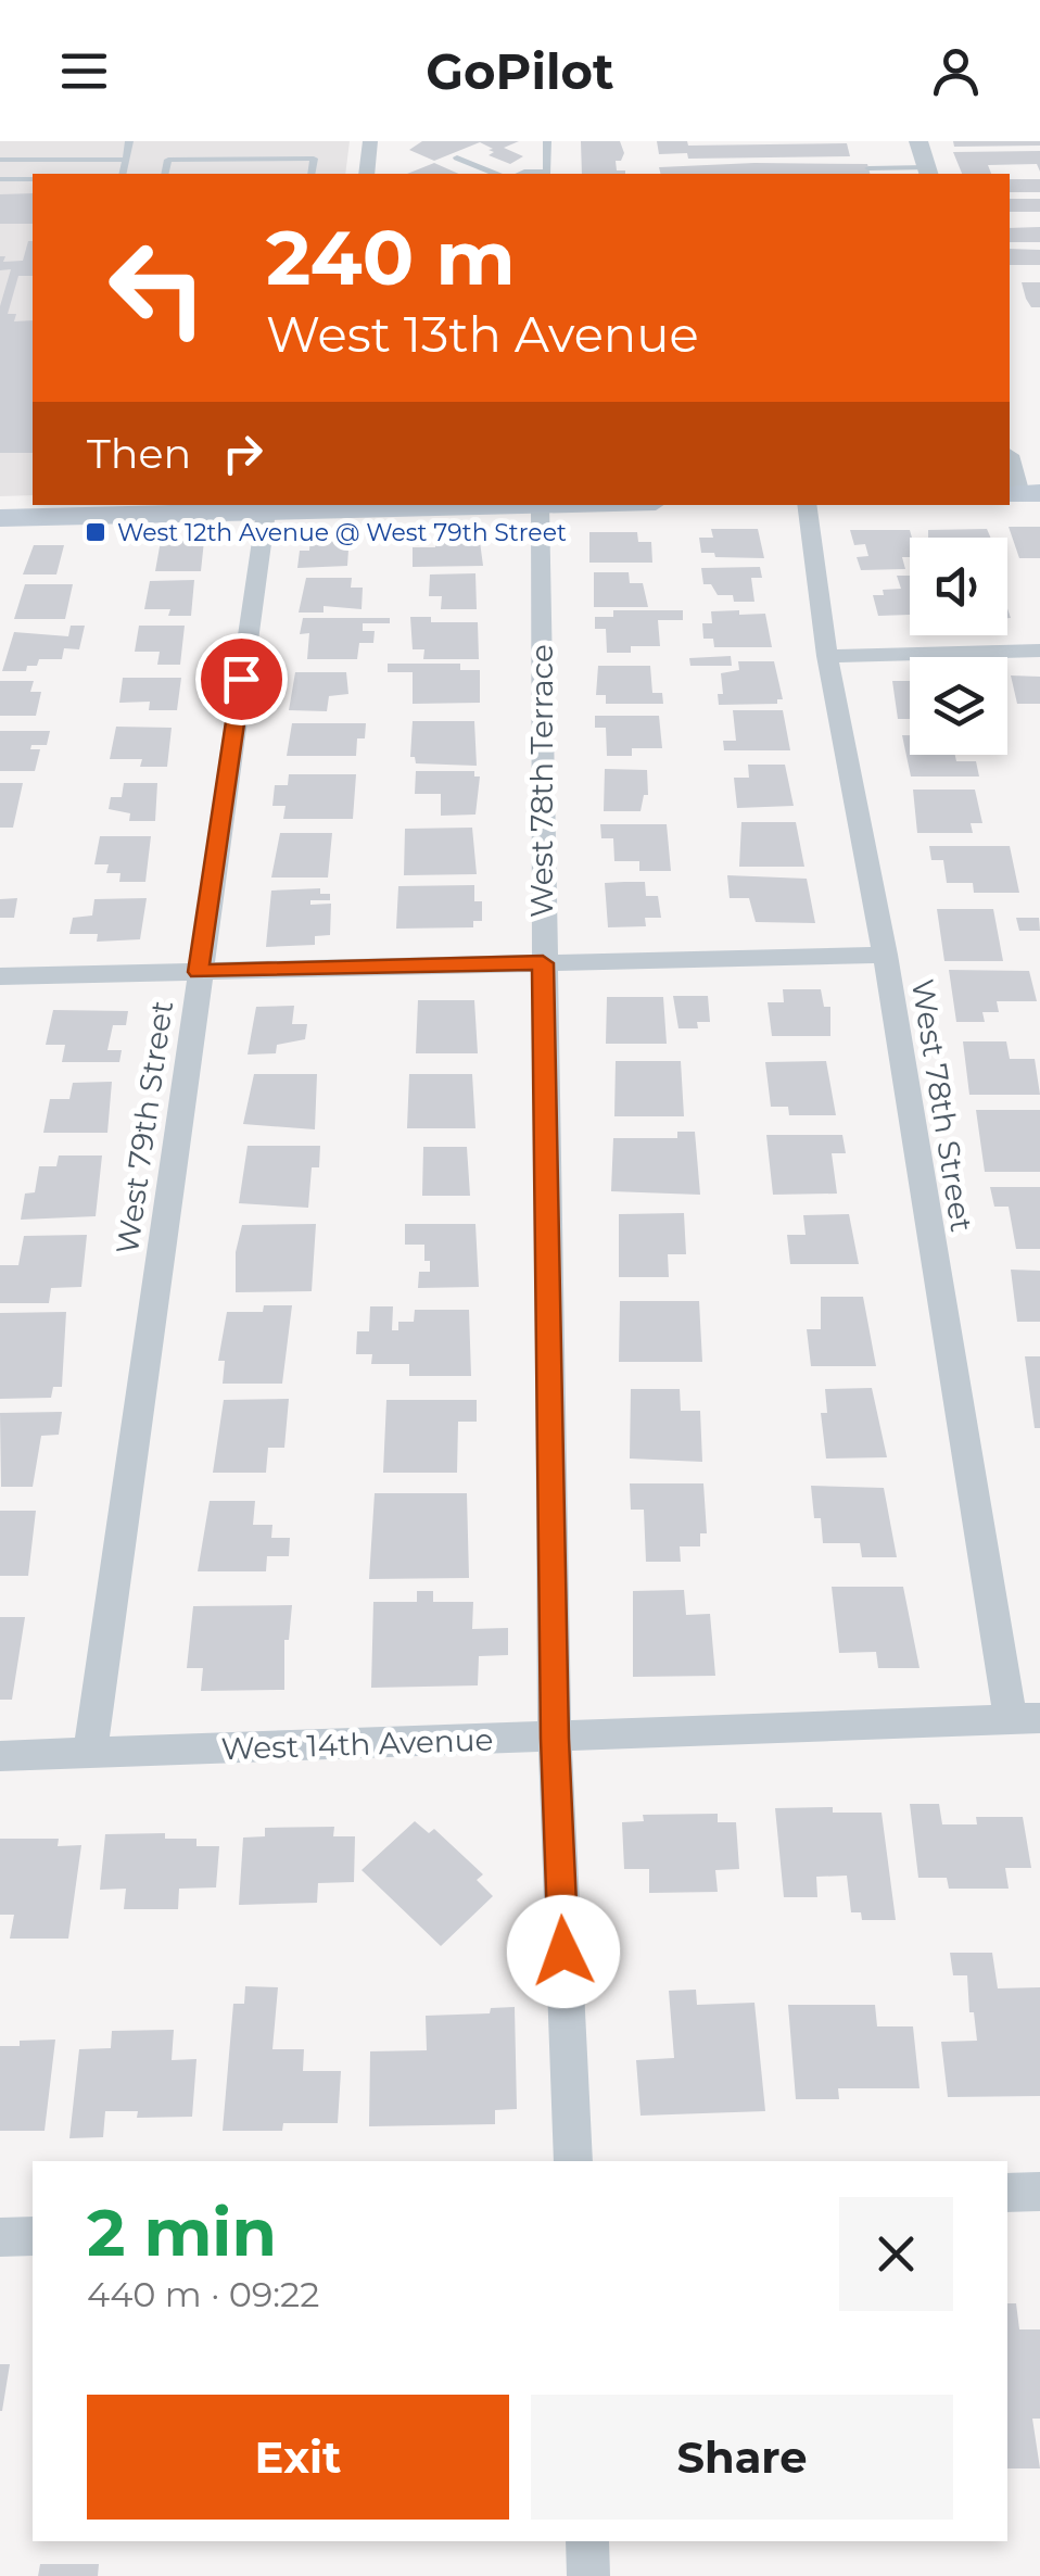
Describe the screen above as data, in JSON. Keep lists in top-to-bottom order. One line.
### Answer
{"streets":{"street":["West 78th Terrace","West 78th Street","West 79th Street","West 14th Avenue"]},"crossings":[["West 78th Terrace","West 14th Avenue"],["West 78th Street","West 14th Avenue"],["West 79th Street","West 14th Avenue"]],"places":{"transit":["West 12th Avenue @ West 79th Street"]},"page":{"header":"GoPilot","turn":["240 m","West 13th Avenue"],"then":"Then","heading":["2 min","440 m · 09:22"],"buttons":["Exit","Share"]}}
